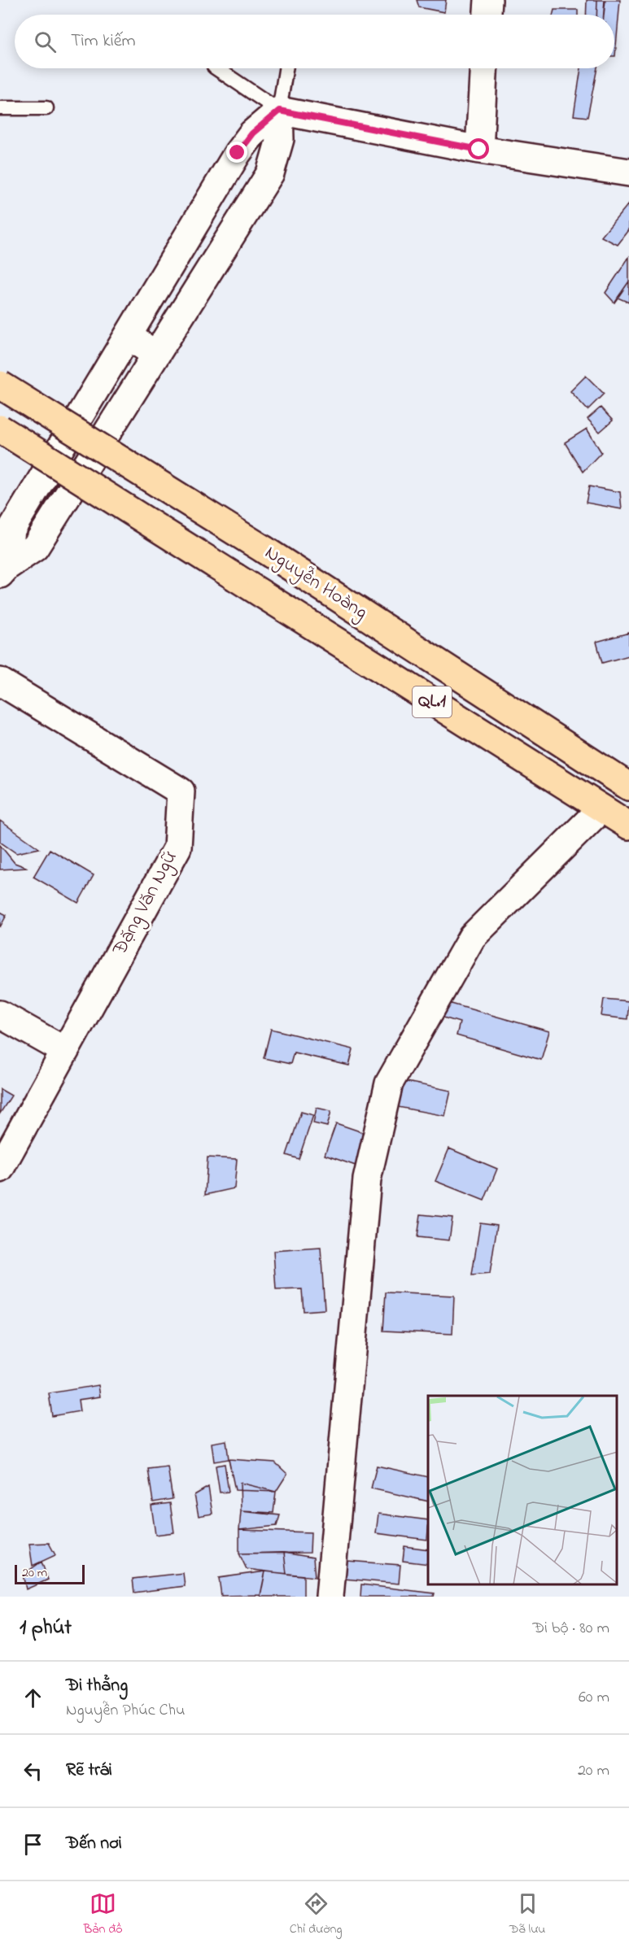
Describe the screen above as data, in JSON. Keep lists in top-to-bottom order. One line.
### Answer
{"streets":{"highway":["Nguyễn Hoàng","QL.1"],"street":["Đặng Văn Ngữ"]},"scale_bar":"20 m","page":{"search":"Tìm kiếm","scale":"20 m","heading":["1 phút","Đi bộ · 80 m"],"list":[["Đi thẳng","Nguyễn Phúc Chu","60 m"],["Rẽ trái","20 m"],"Đến nơi"],"nav":["Bản đồ","Chỉ đường","Đã lưu"]}}
